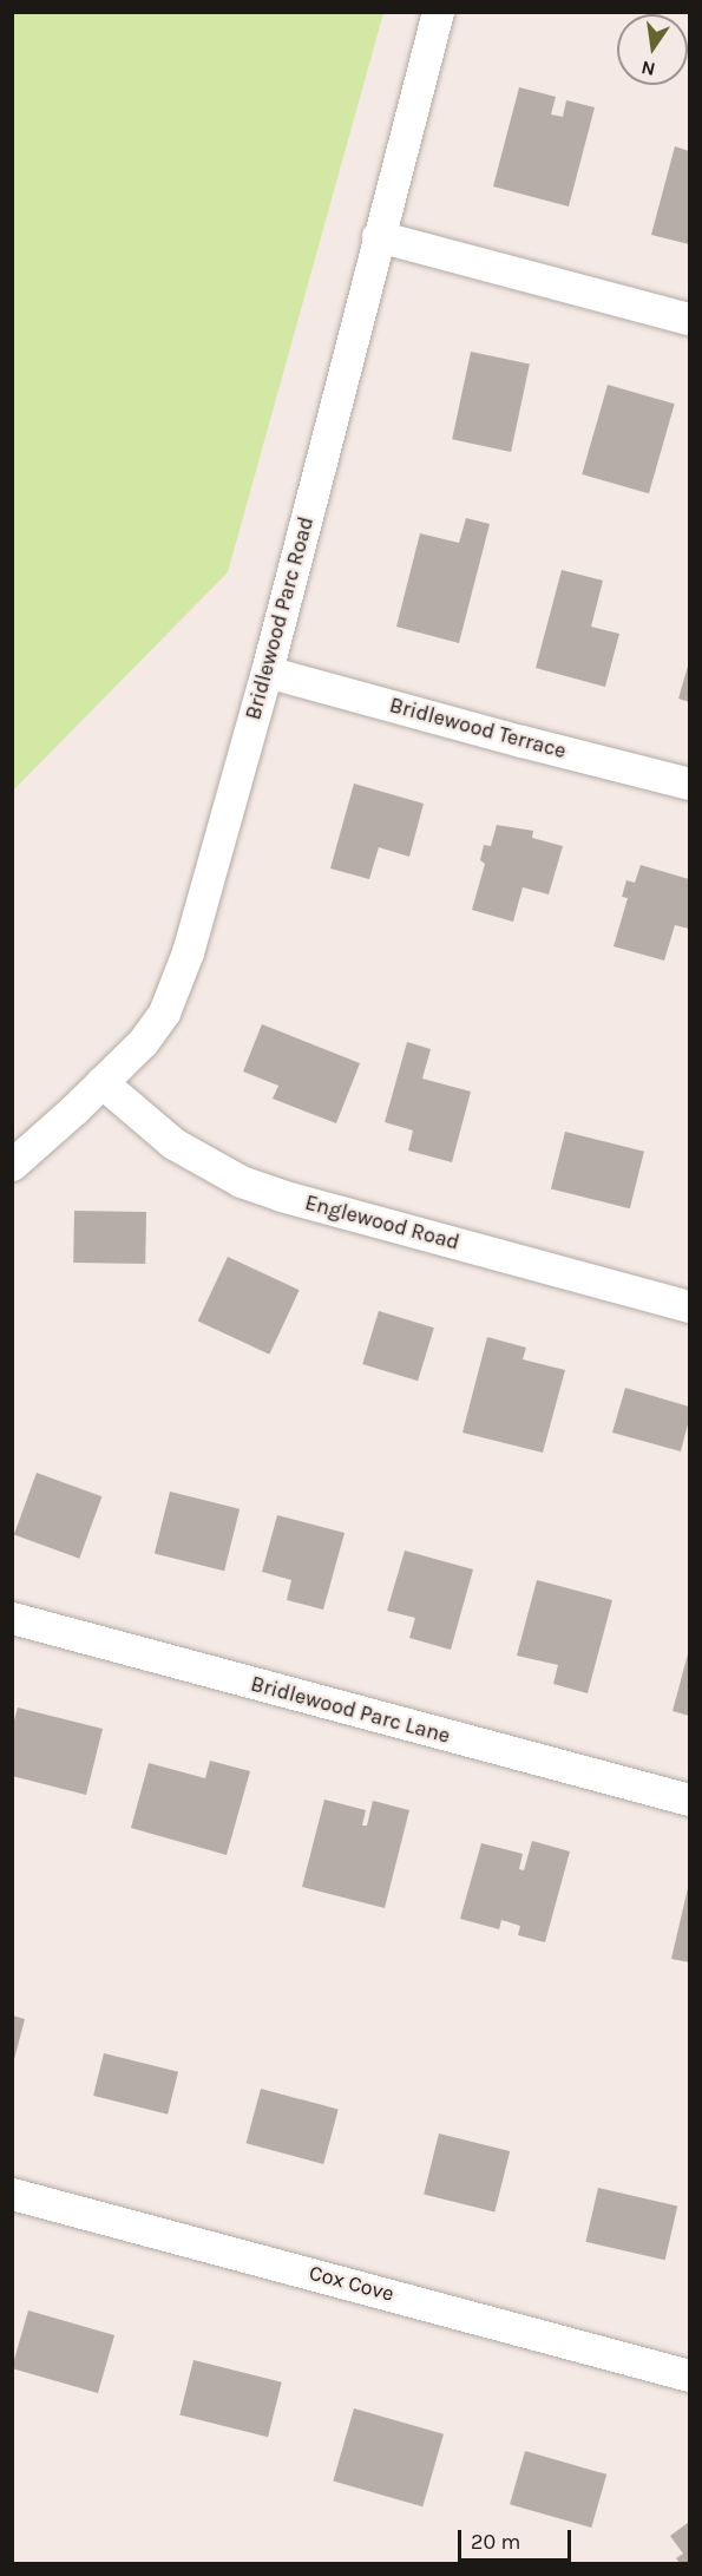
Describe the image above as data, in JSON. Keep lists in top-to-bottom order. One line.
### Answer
{"streets":{"street":["Bridlewood Parc Road","Bridlewood Terrace","Englewood Road","Bridlewood Parc Lane","Cox Cove"]},"crossings":[["Bridlewood Parc Road","Bridlewood Terrace"],["Bridlewood Parc Road","Englewood Road"]],"scale_bar":"20 m","north":"bottom"}
